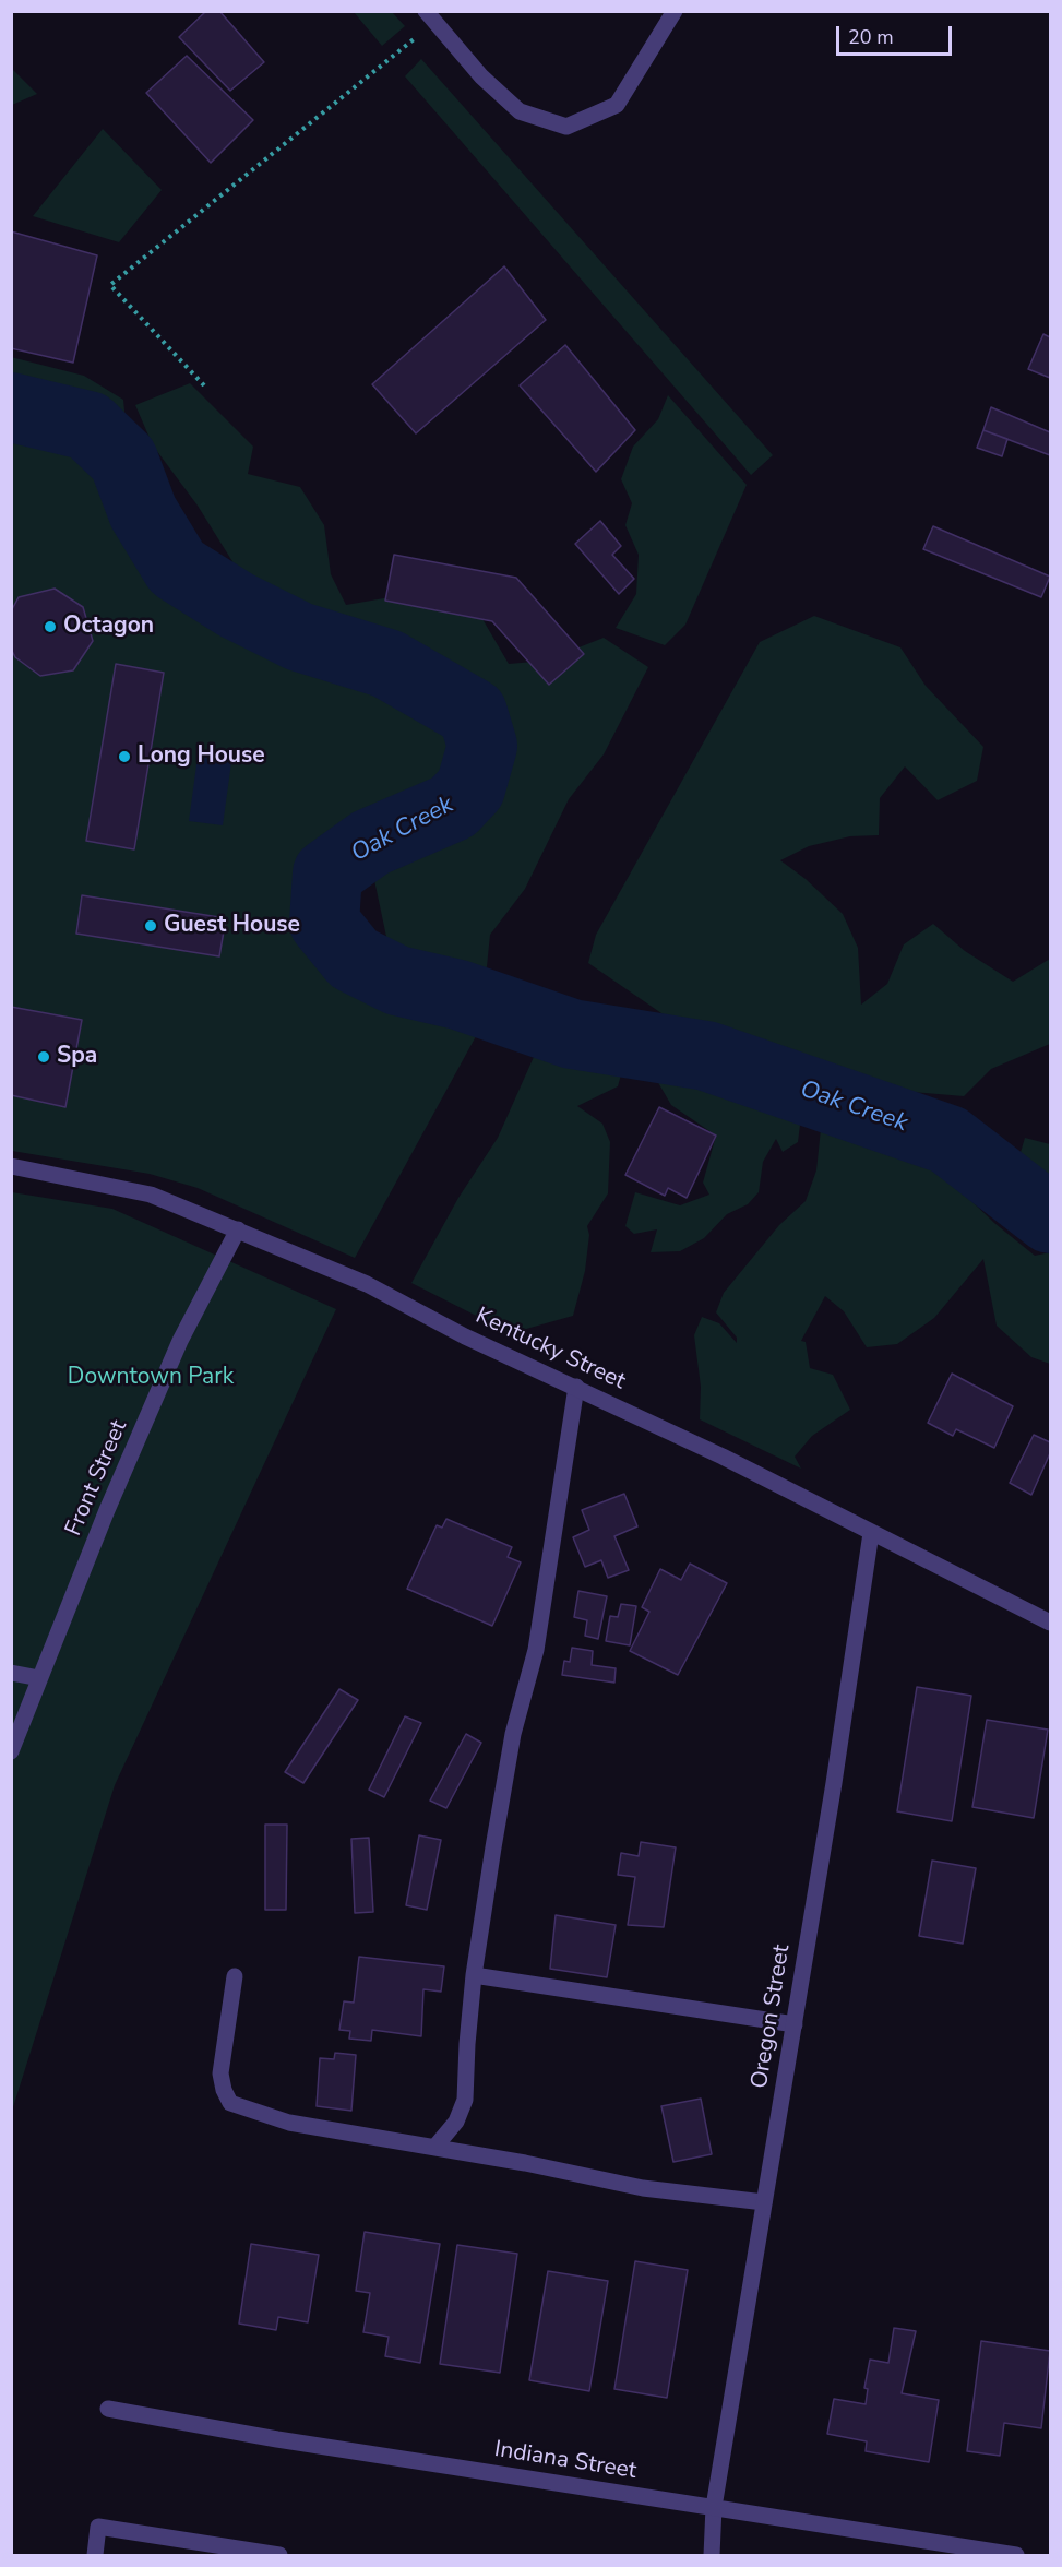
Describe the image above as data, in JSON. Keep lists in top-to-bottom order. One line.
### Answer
{"streets":{"street":["Kentucky Street","Front Street","Oregon Street","Indiana Street"]},"crossings":[["Kentucky Street","Front Street"],["Kentucky Street","Oregon Street"],["Oregon Street","Indiana Street"]],"water":["Oak Creek"],"parks":["Downtown Park"],"places":["Octagon","Long House","Guest House","Spa"],"scale_bar":"20 m"}
